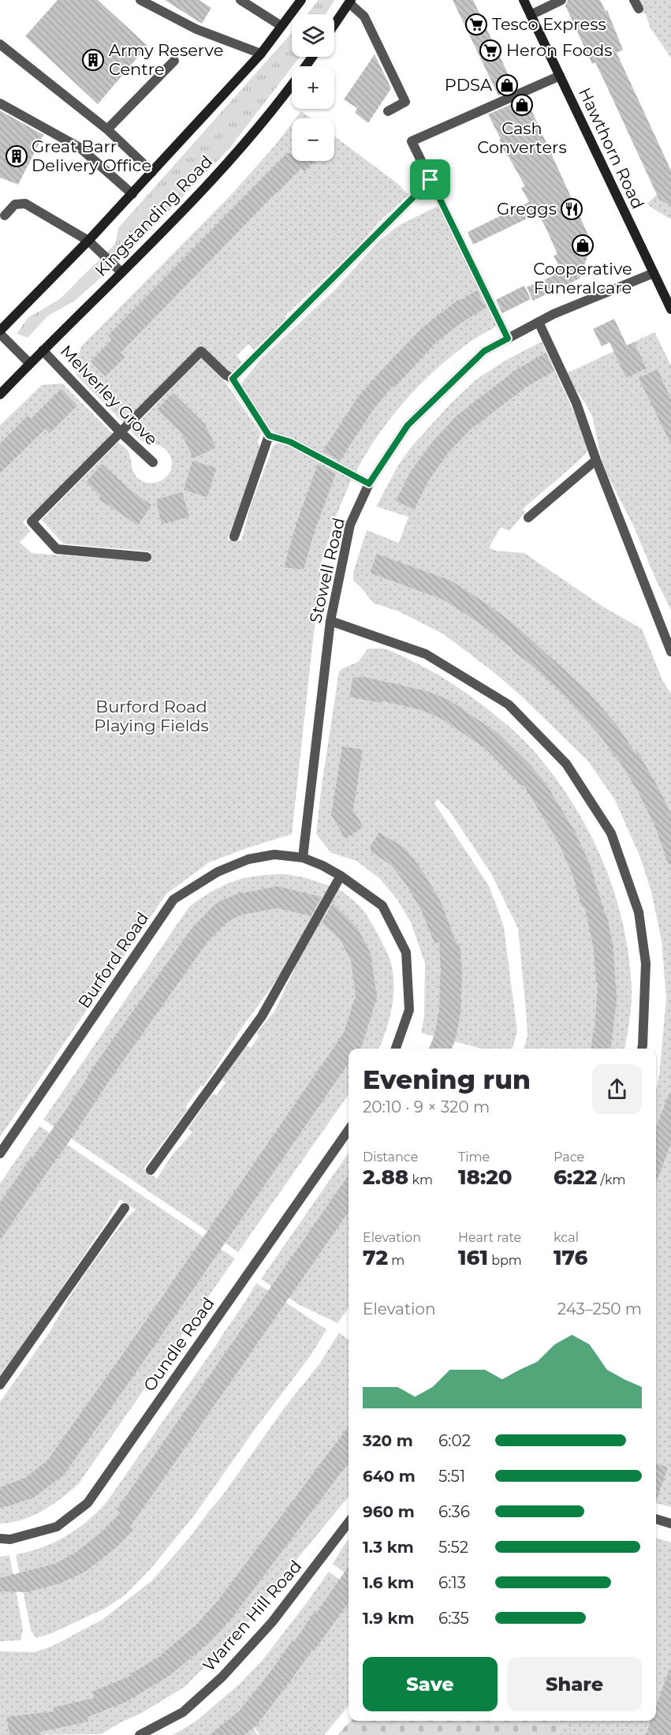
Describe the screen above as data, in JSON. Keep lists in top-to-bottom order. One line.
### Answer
{"streets":{"main road":["Hawthorn Road","Kingstanding Road"],"street":["Melverley Grove","Stowell Road","Burford Road","Oundle Road","Warren Hill Road"]},"crossings":[["Hawthorn Road","Stowell Road"],["Kingstanding Road","Melverley Grove"],["Stowell Road","Burford Road"]],"parks":["Burford Road Playing Fields"],"places":{"supermarket":["Tesco Express","Heron Foods"],"building":["Army Reserve Centre","Great Barr Delivery Office"],"shop":["PDSA","Cash Converters","Cooperative Funeralcare"],"restaurant":["Greggs"]},"page":{"map_buttons":["+","−"],"heading":["Evening run","20:10 · 9 × 320 m"],"stats":[["Distance","2.88 km"],["Time","18:20"],["Pace","6:22 /km"],["Elevation","72 m"],["Heart rate","161 bpm"],["kcal","176"]],"chart":["Elevation","243–250 m"],"list":[{"name":"320 m","note":"6:02"},{"name":"640 m","note":"5:51"},{"name":"960 m","note":"6:36"},{"name":"1.3 km","note":"5:52"},{"name":"1.6 km","note":"6:13"},{"name":"1.9 km","note":"6:35"}],"buttons":["Save","Share"]}}
